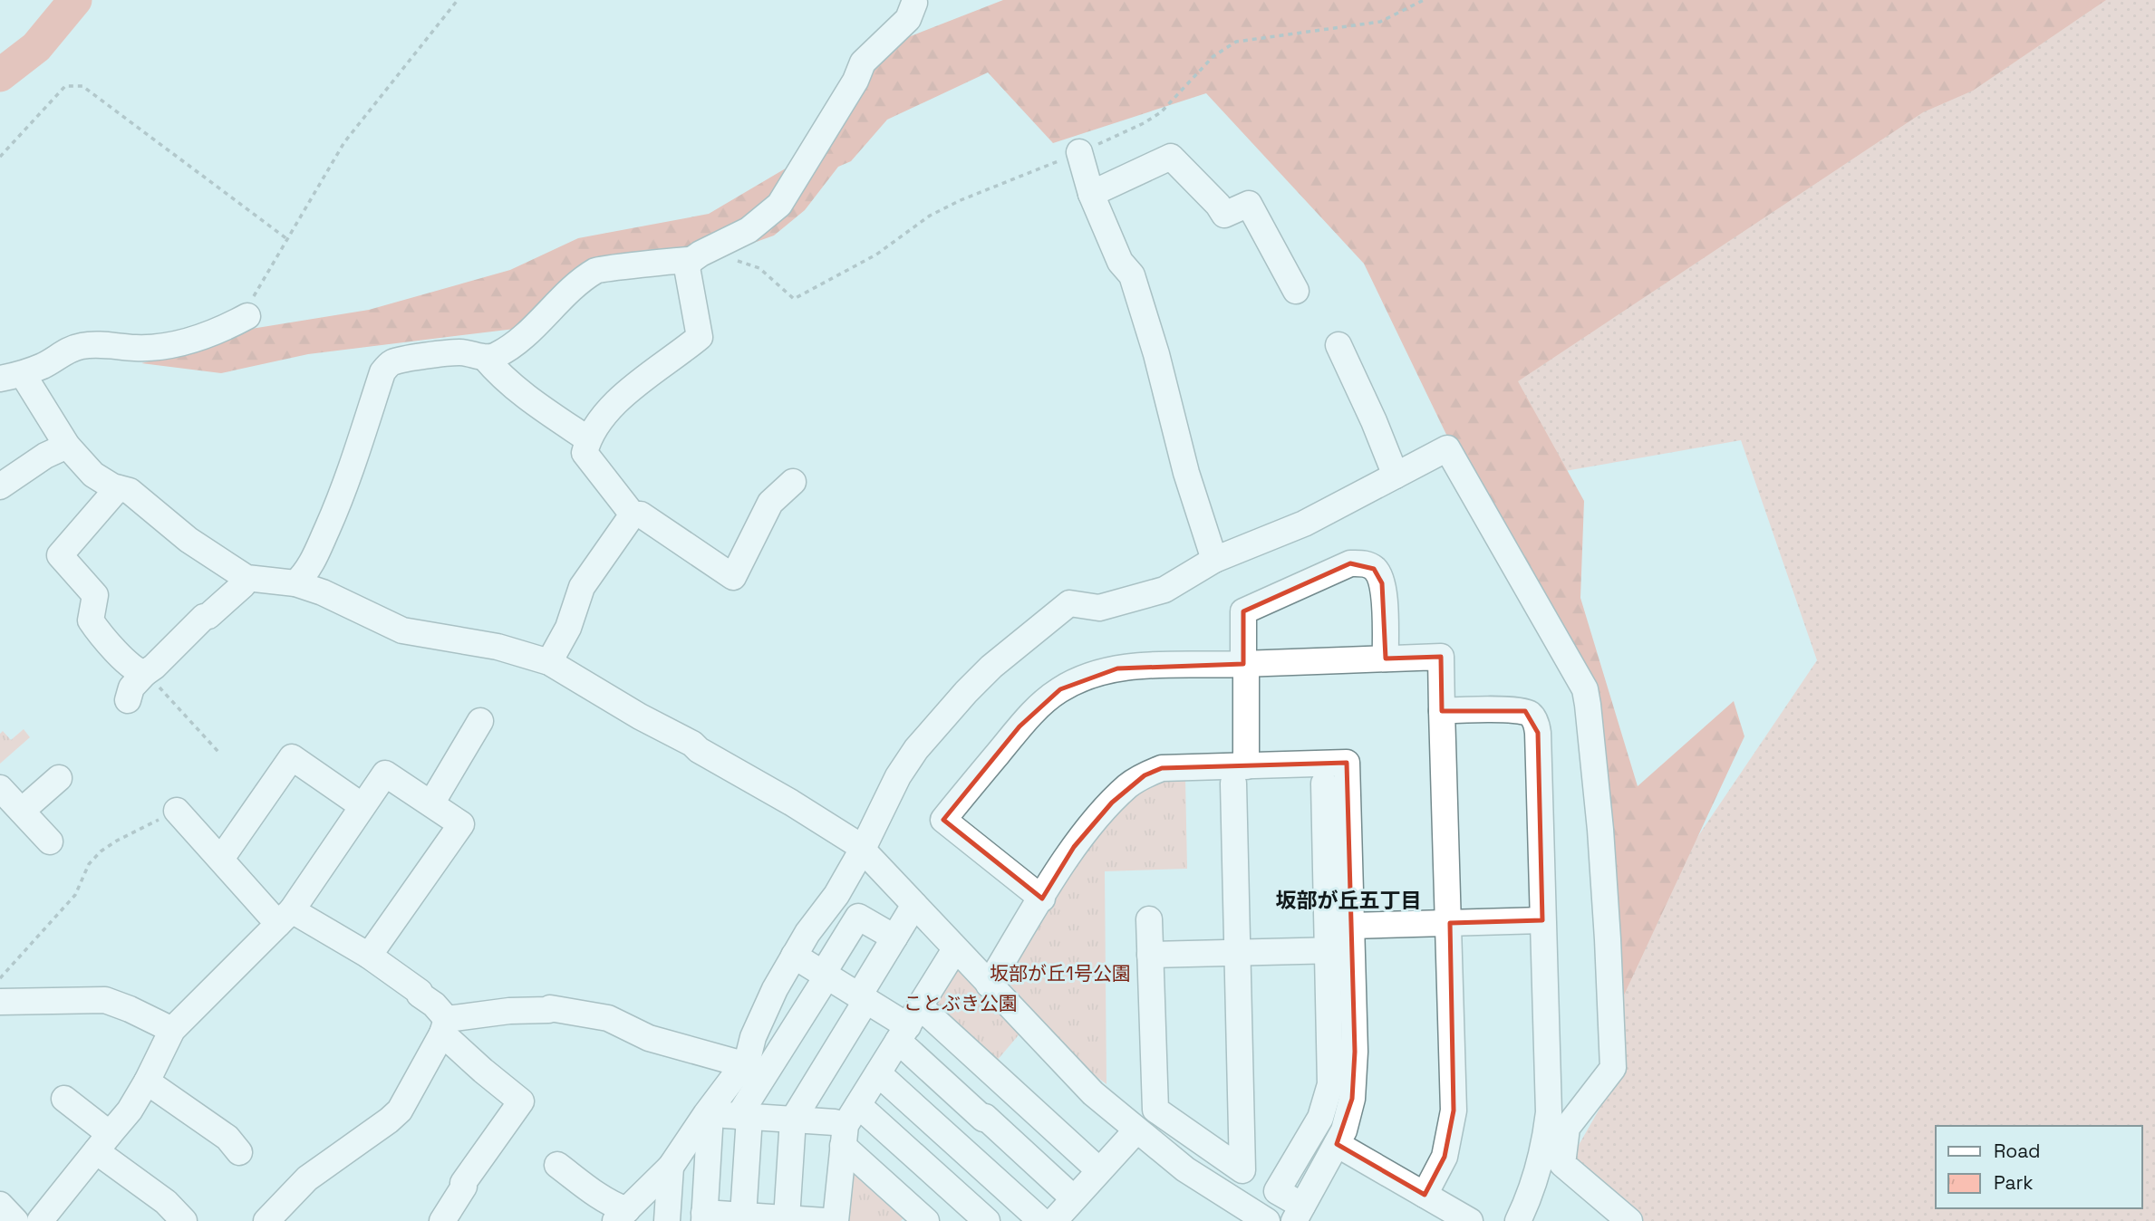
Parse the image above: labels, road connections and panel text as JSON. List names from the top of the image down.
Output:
{
  "districts": ["坂部が丘五丁目"],
  "parks": ["坂部が丘1号公園", "ことぶき公園"],
  "legend": ["Road", "Park"]
}
